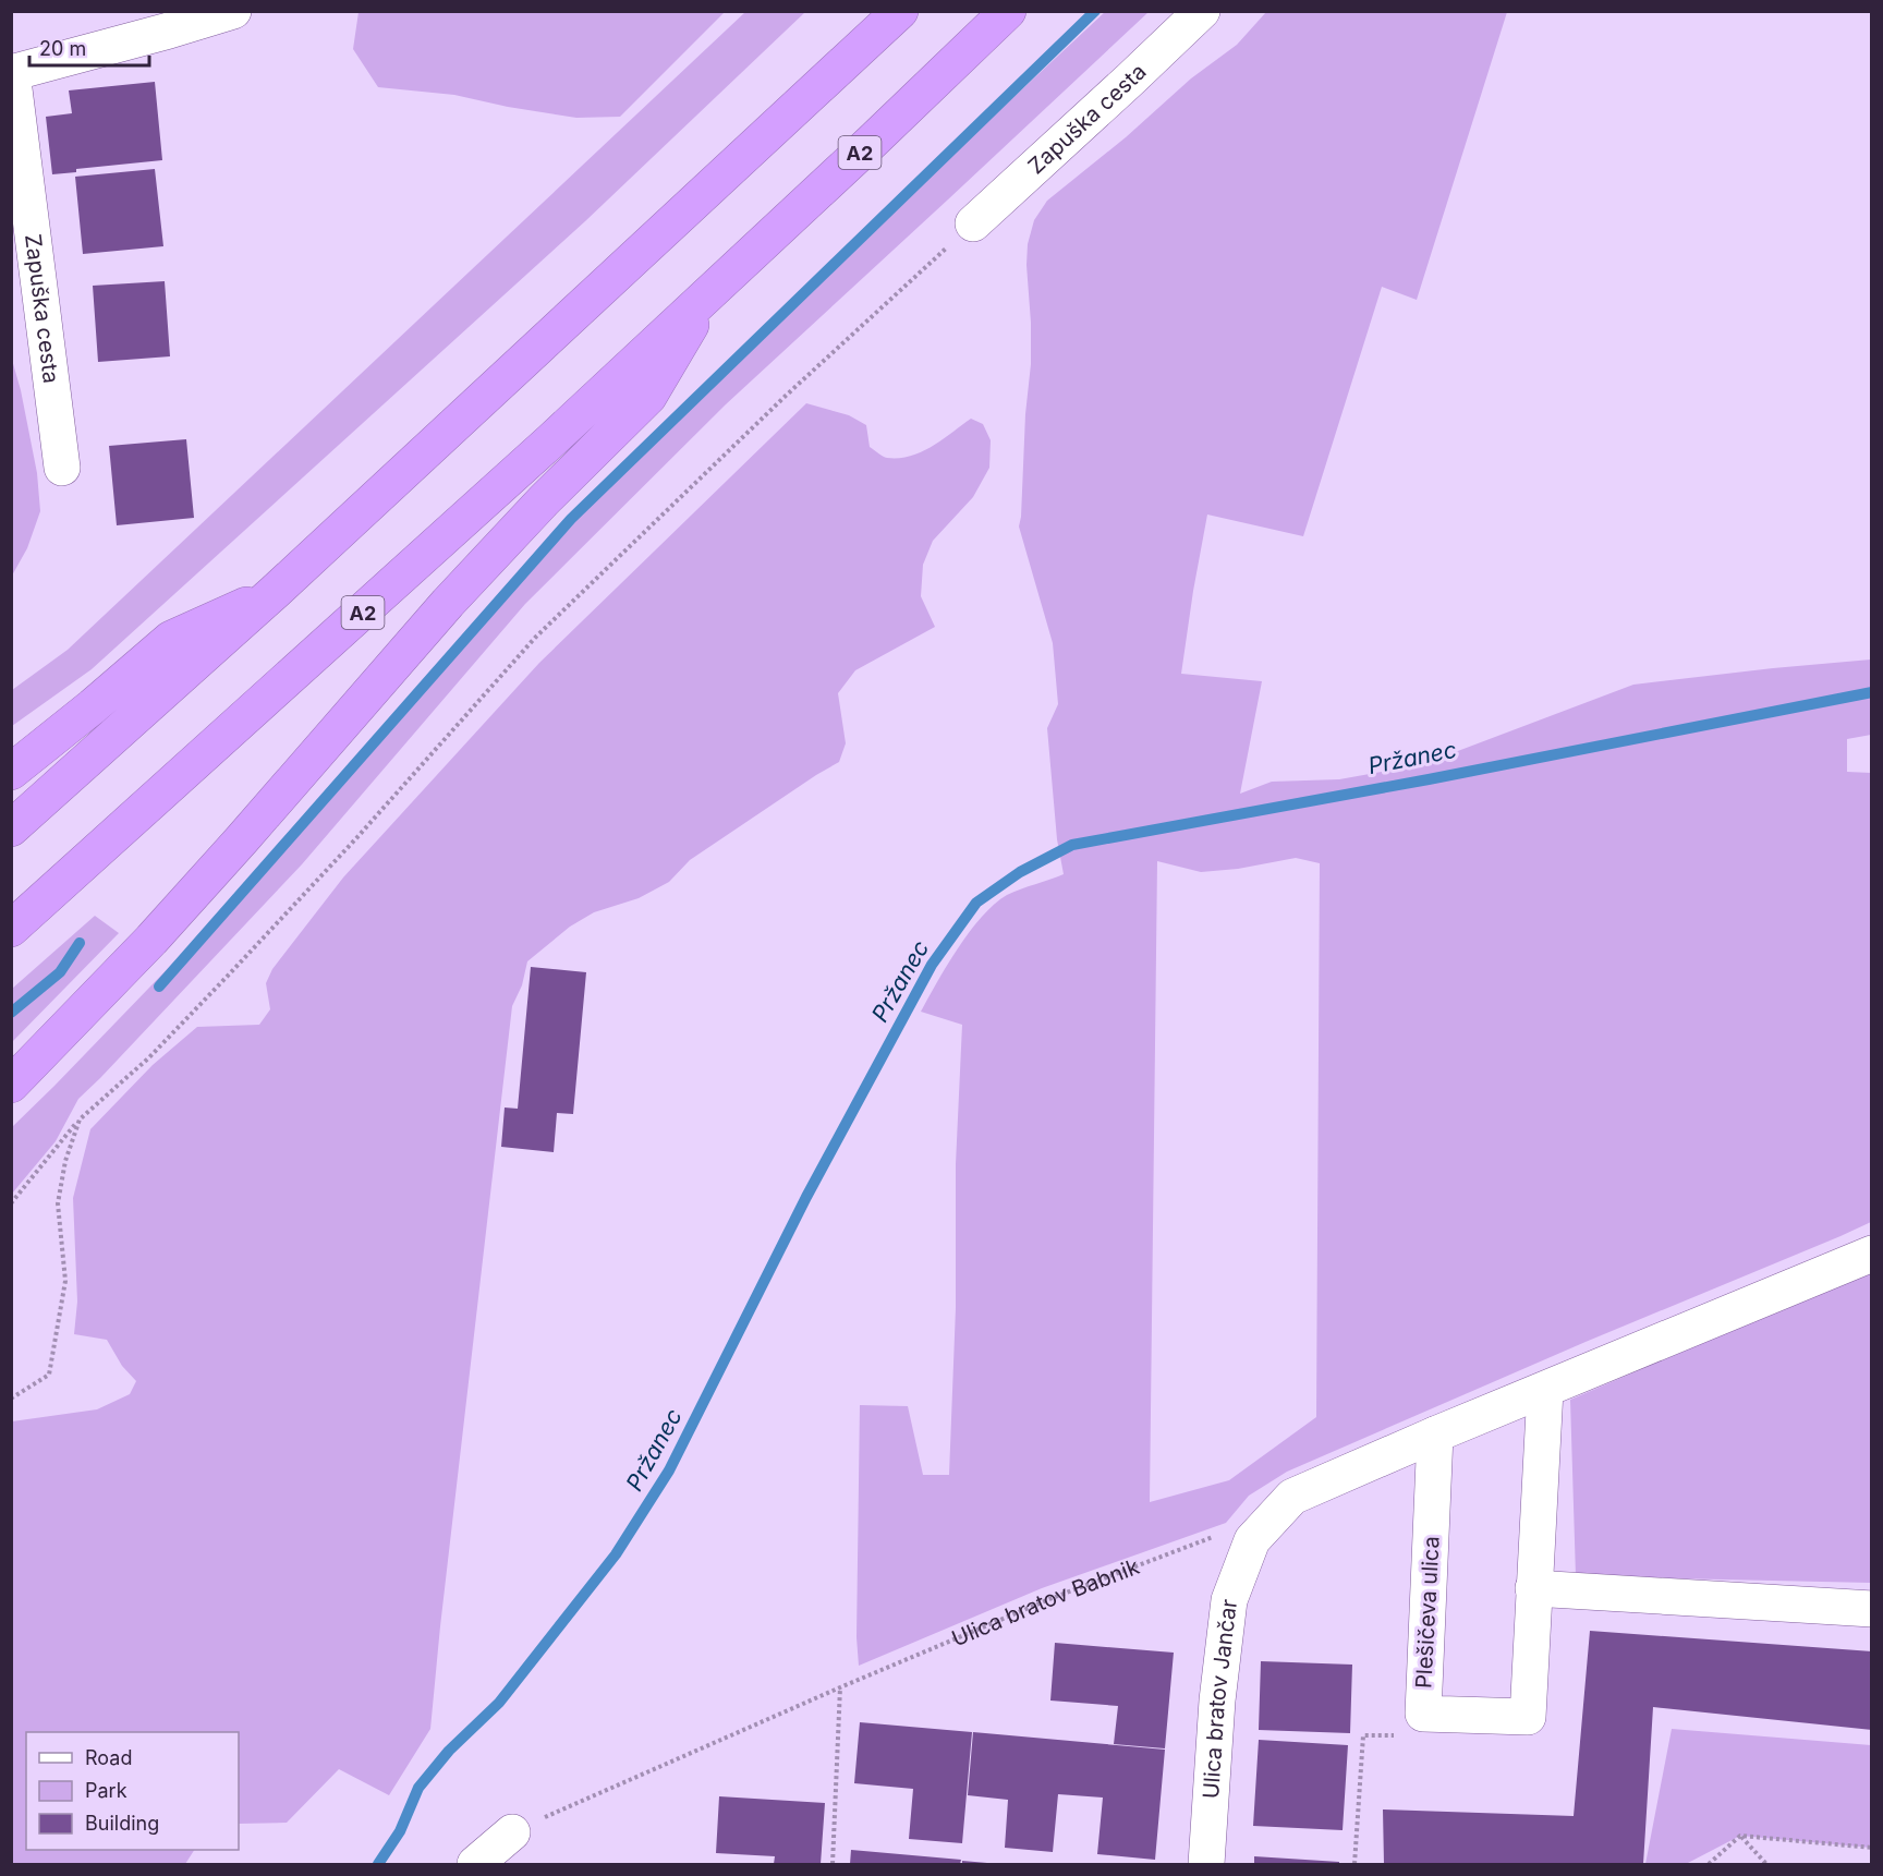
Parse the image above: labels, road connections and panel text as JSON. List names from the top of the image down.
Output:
{
  "streets": {
    "highway": ["A2"],
    "street": ["Zapuška cesta", "Plešičeva ulica", "Ulica bratov Jančar"],
    "path": ["Ulica bratov Babnik"]
  },
  "crossings": [
    ["Ulica bratov Babnik", "Ulica bratov Jančar"]
  ],
  "water": ["Pržanec"],
  "legend": ["Road", "Park", "Building"],
  "scale_bar": "20 m"
}
